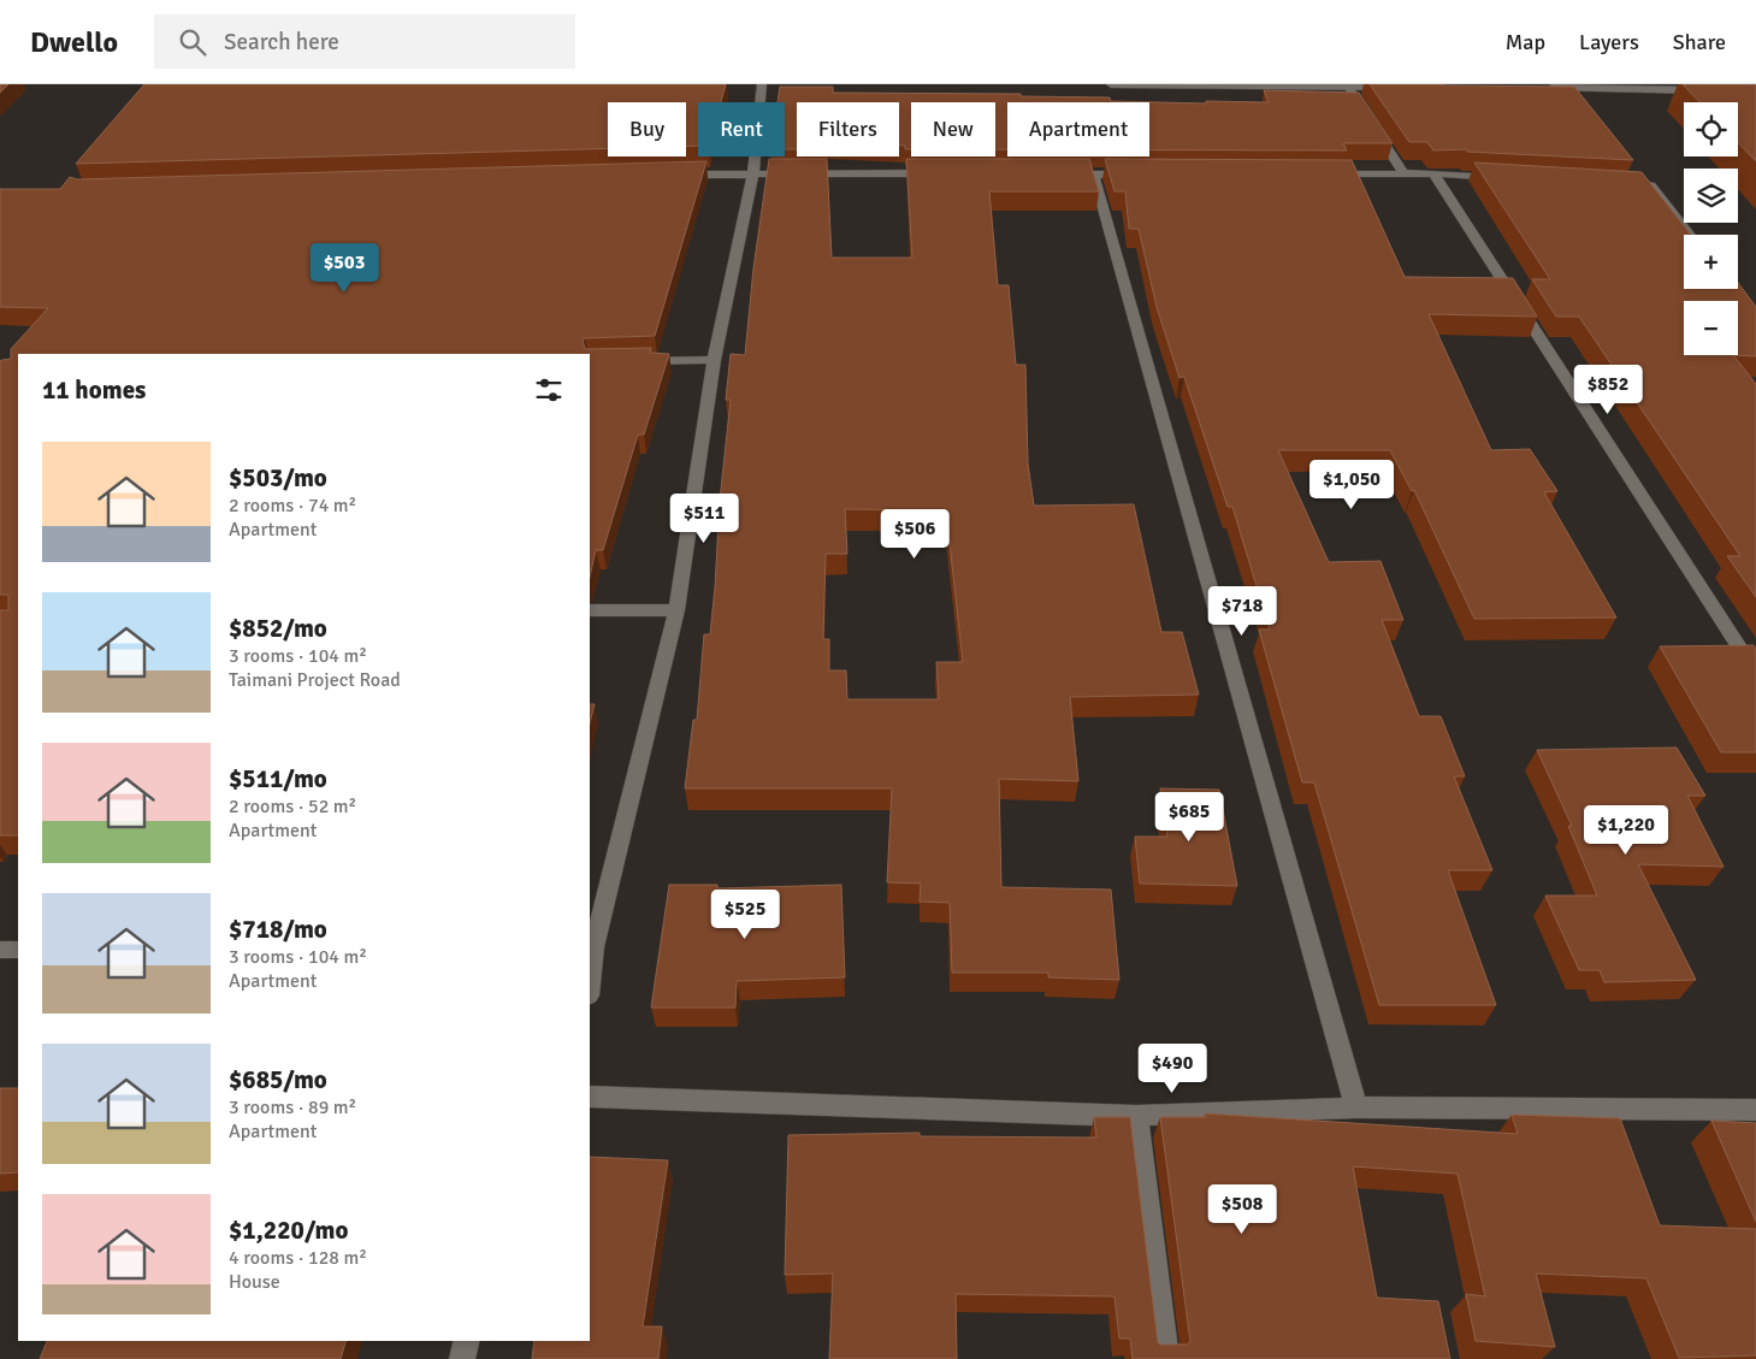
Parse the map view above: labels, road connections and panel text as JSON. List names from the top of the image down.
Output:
{
  "page": {
    "header": "Dwello",
    "search": "Search here",
    "nav": ["Map", "Layers", "Share"],
    "map_buttons": ["+", "−"],
    "chip": [
      "Buy",
      "Rent",
      "Filters",
      "New",
      "Apartment"
    ],
    "price": [
      "$503",
      "$852",
      "$1,050",
      "$511",
      "$506",
      "$718",
      "$685",
      "$1,220",
      "$525",
      "$490",
      "$508"
    ],
    "heading": "11 homes",
    "list": [
      {
        "name": "$503/mo",
        "note": "2 rooms · 74 m² · Apartment"
      },
      {
        "name": "$852/mo",
        "note": "3 rooms · 104 m² · Taimani Project Road"
      },
      {
        "name": "$511/mo",
        "note": "2 rooms · 52 m² · Apartment"
      },
      {
        "name": "$718/mo",
        "note": "3 rooms · 104 m² · Apartment"
      },
      {
        "name": "$685/mo",
        "note": "3 rooms · 89 m² · Apartment"
      },
      {
        "name": "$1,220/mo",
        "note": "4 rooms · 128 m² · House"
      }
    ]
  }
}
